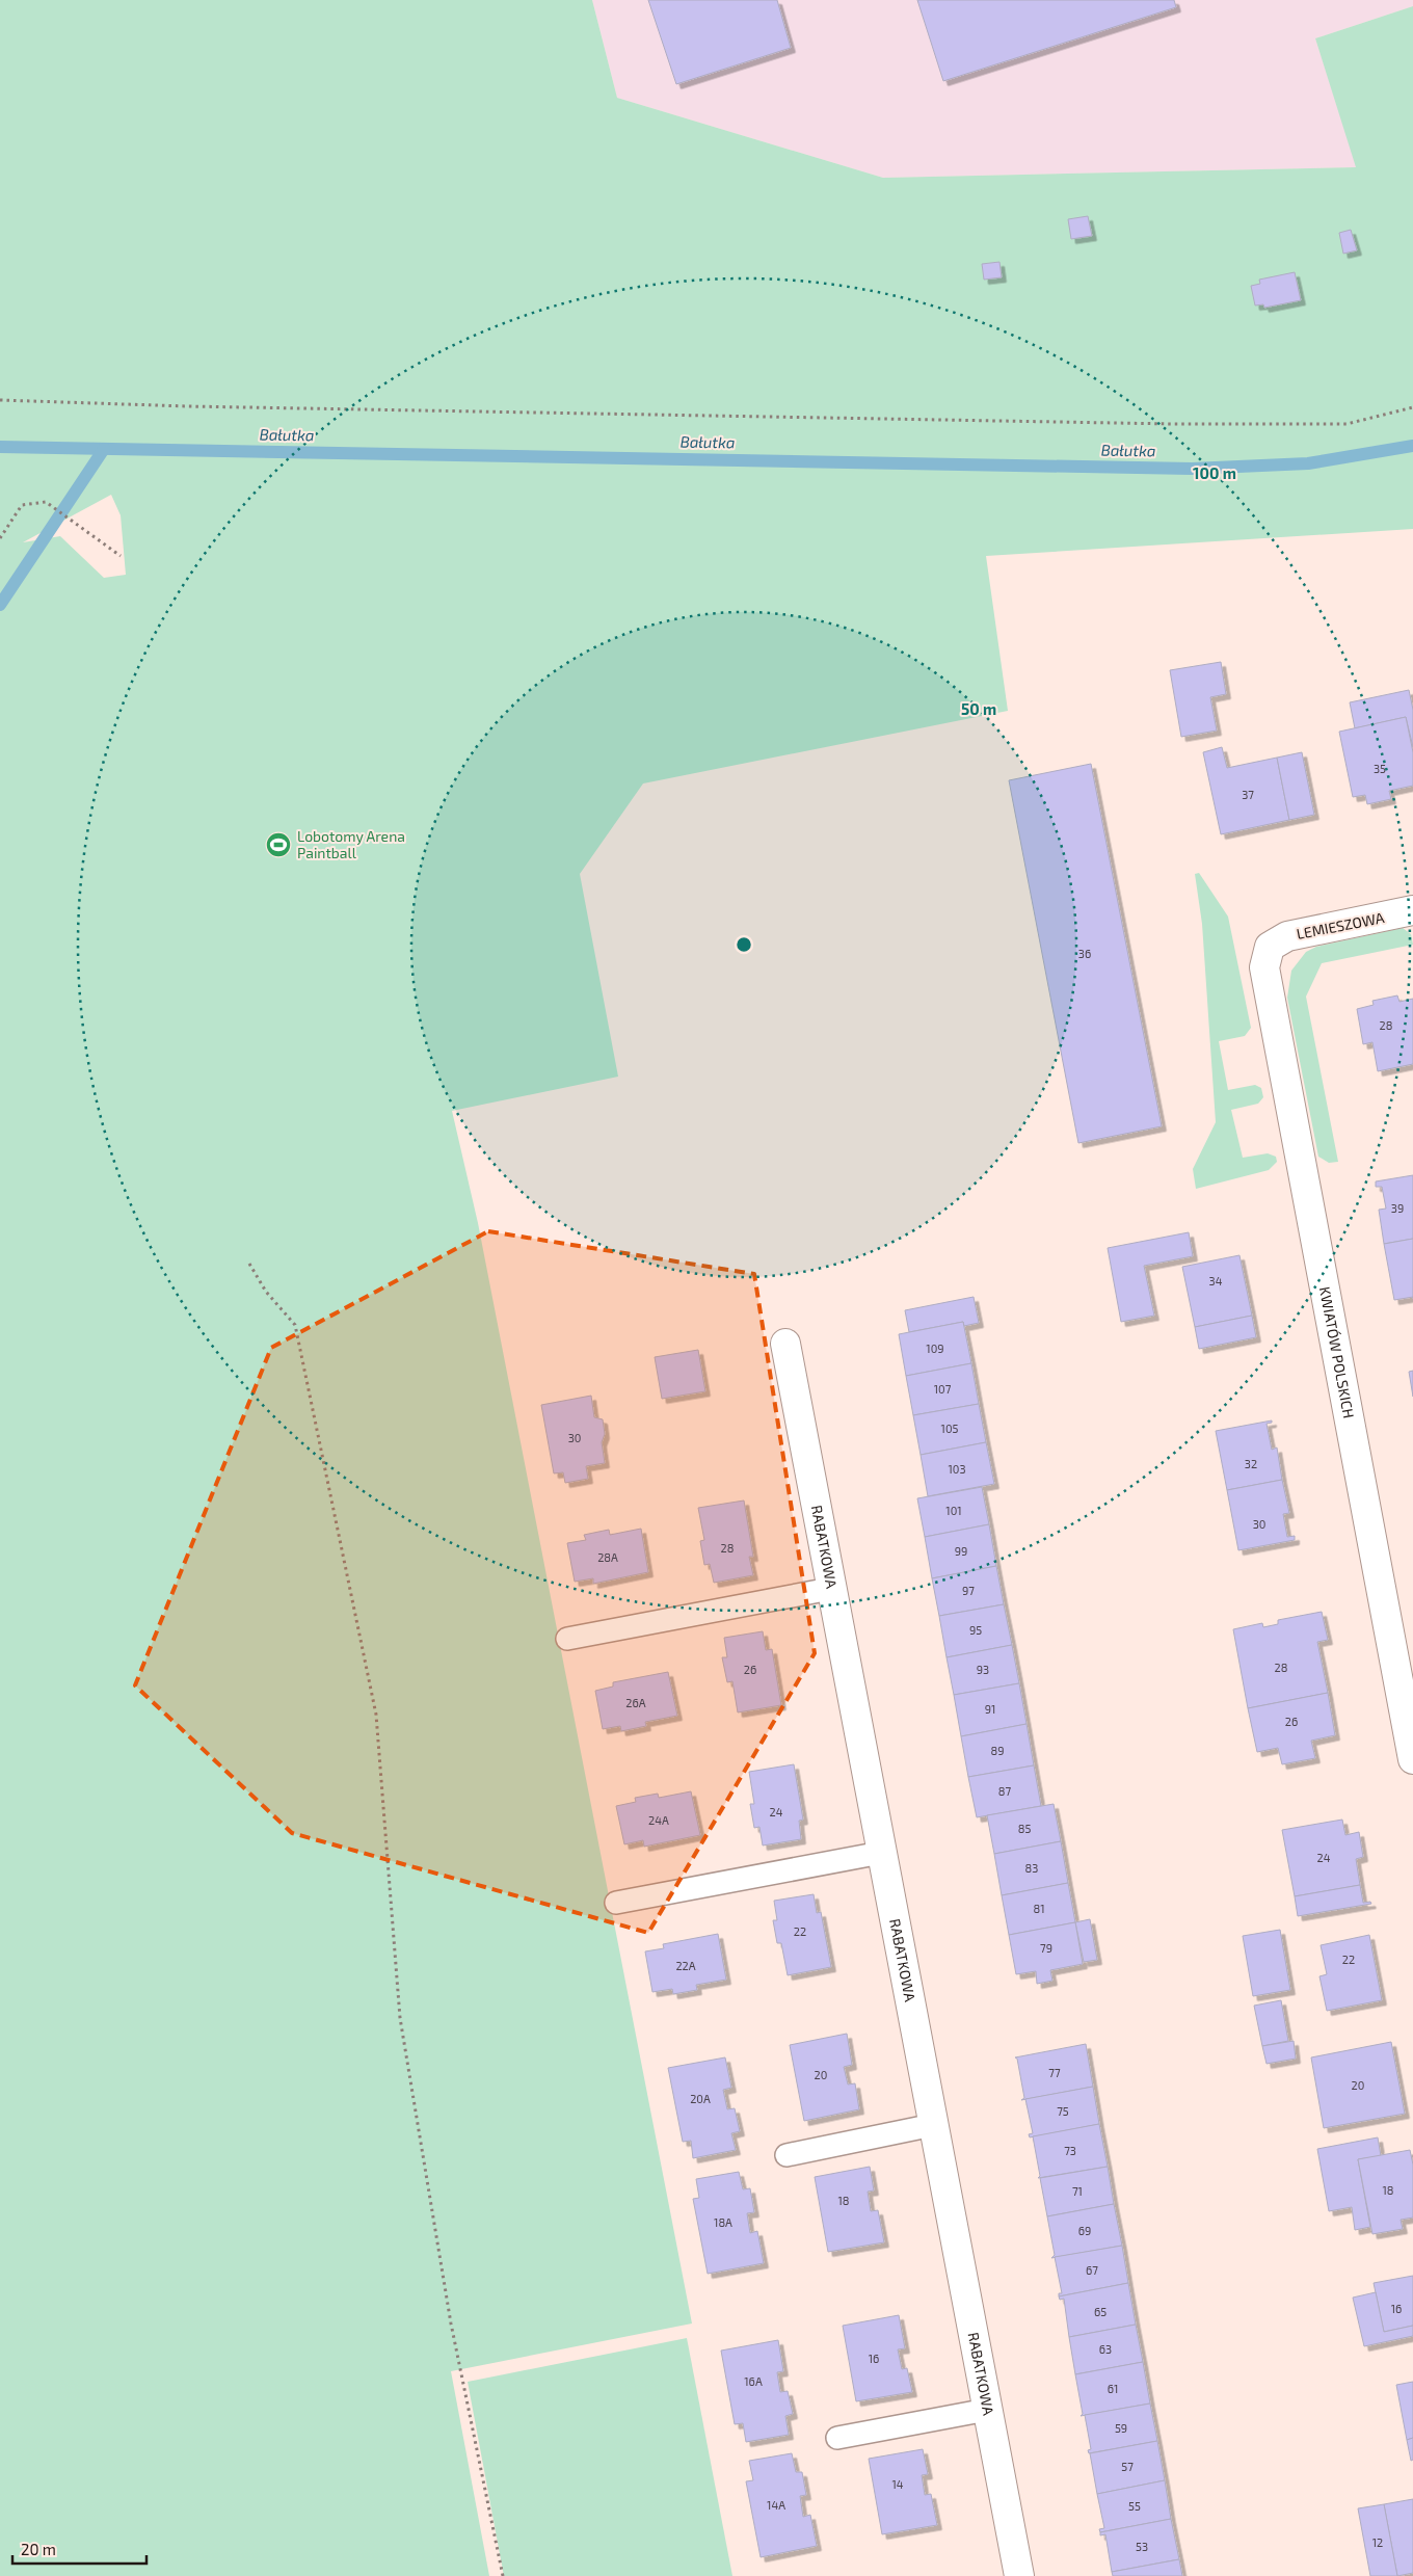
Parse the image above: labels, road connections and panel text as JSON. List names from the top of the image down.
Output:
{
  "streets": {
    "street": ["LEMIESZOWA", "KWIATÓW POLSKICH", "RABATKOWA"]
  },
  "crossings": [
    ["LEMIESZOWA", "KWIATÓW POLSKICH"]
  ],
  "water": ["Bałutka"],
  "places": {
    "sports": ["Lobotomy Arena Paintball"]
  },
  "house_numbers": [
    "35",
    "37",
    "36",
    "28",
    "39",
    "34",
    "109",
    "107",
    "105",
    "30",
    "32",
    "103",
    "101",
    "30",
    "28",
    "99",
    "28A",
    "97",
    "95",
    "28",
    "26",
    "93",
    "26A",
    "91",
    "26",
    "89",
    "87",
    "24",
    "24A",
    "85",
    "24",
    "83",
    "81",
    "22",
    "79",
    "22",
    "22A",
    "77",
    "20",
    "20",
    "20A",
    "75",
    "73",
    "18",
    "71",
    "18",
    "18A",
    "69",
    "67",
    "16",
    "65",
    "63",
    "16",
    "16A",
    "61",
    "59",
    "57",
    "14",
    "14A",
    "55",
    "12",
    "53"
  ],
  "scale_bar": "20 m",
  "rings": ["100 m", "50 m"]
}
